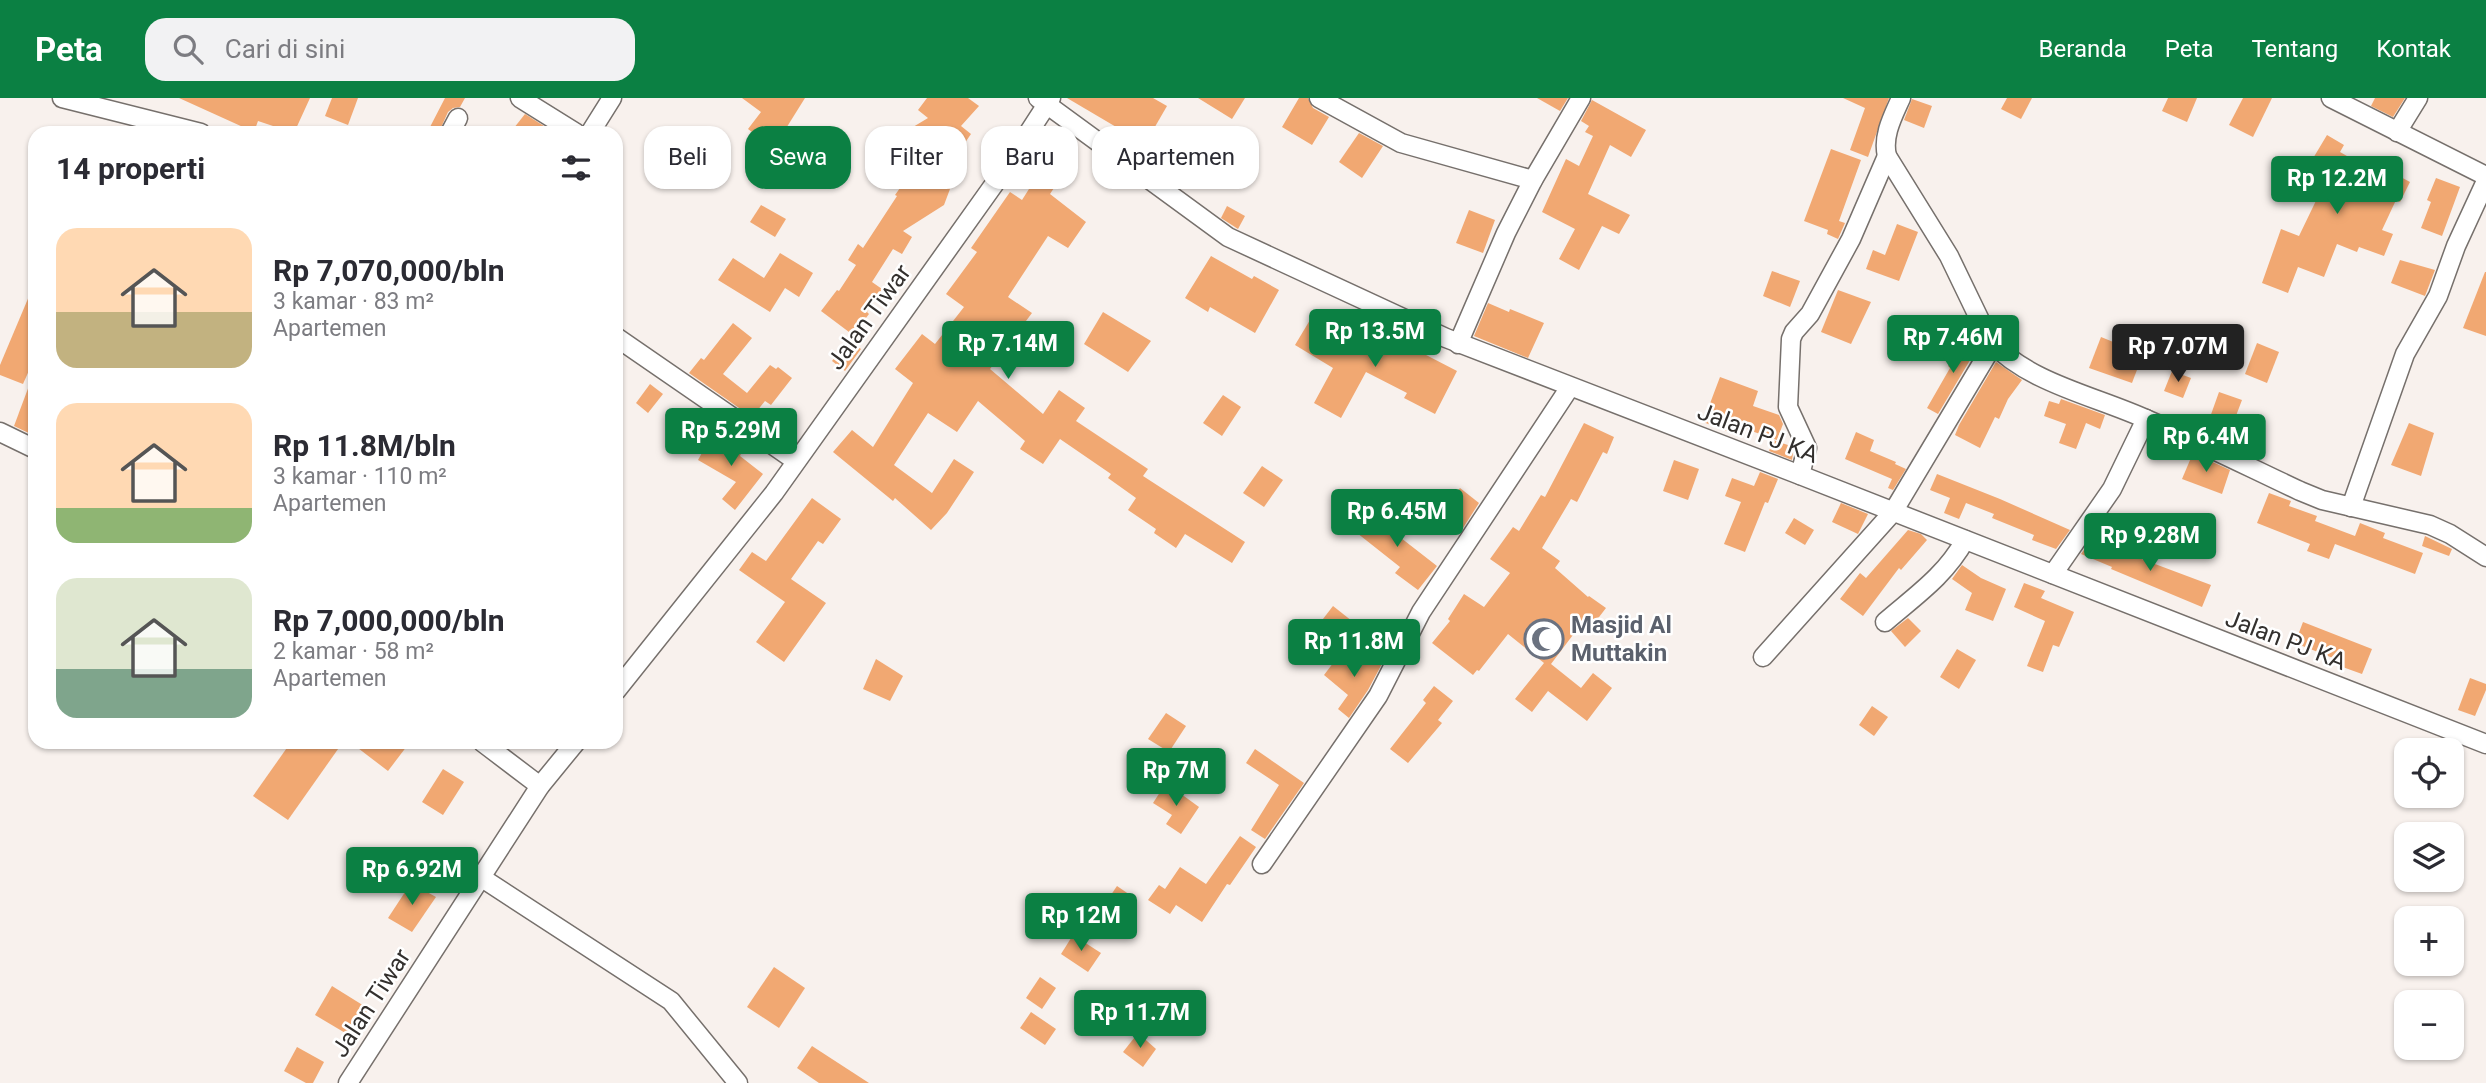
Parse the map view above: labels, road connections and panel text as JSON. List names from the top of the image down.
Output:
{
  "streets": {
    "street": ["Jalan Tiwar", "Jalan PJ KA"]
  },
  "crossings": [
    ["Jalan Tiwar", "Jalan PJ KA"]
  ],
  "places": {
    "mosque": ["Masjid Al Muttakin"]
  },
  "page": {
    "header": "Peta",
    "search": "Cari di sini",
    "nav": [
      "Beranda",
      "Peta",
      "Tentang",
      "Kontak"
    ],
    "chip": [
      "Beli",
      "Sewa",
      "Filter",
      "Baru",
      "Apartemen"
    ],
    "heading": "14 properti",
    "price": [
      "Rp 12.2M",
      "Rp 13.5M",
      "Rp 7.46M",
      "Rp 7.14M",
      "Rp 7.07M",
      "Rp 5.29M",
      "Rp 6.4M",
      "Rp 6.45M",
      "Rp 9.28M",
      "Rp 11.8M",
      "Rp 7M",
      "Rp 6.92M",
      "Rp 12M",
      "Rp 11.7M"
    ],
    "list": [
      {
        "name": "Rp 7,070,000/bln",
        "note": "3 kamar · 83 m² · Apartemen"
      },
      {
        "name": "Rp 11.8M/bln",
        "note": "3 kamar · 110 m² · Apartemen"
      },
      {
        "name": "Rp 7,000,000/bln",
        "note": "2 kamar · 58 m² · Apartemen"
      }
    ],
    "map_buttons": ["+", "−"]
  }
}
